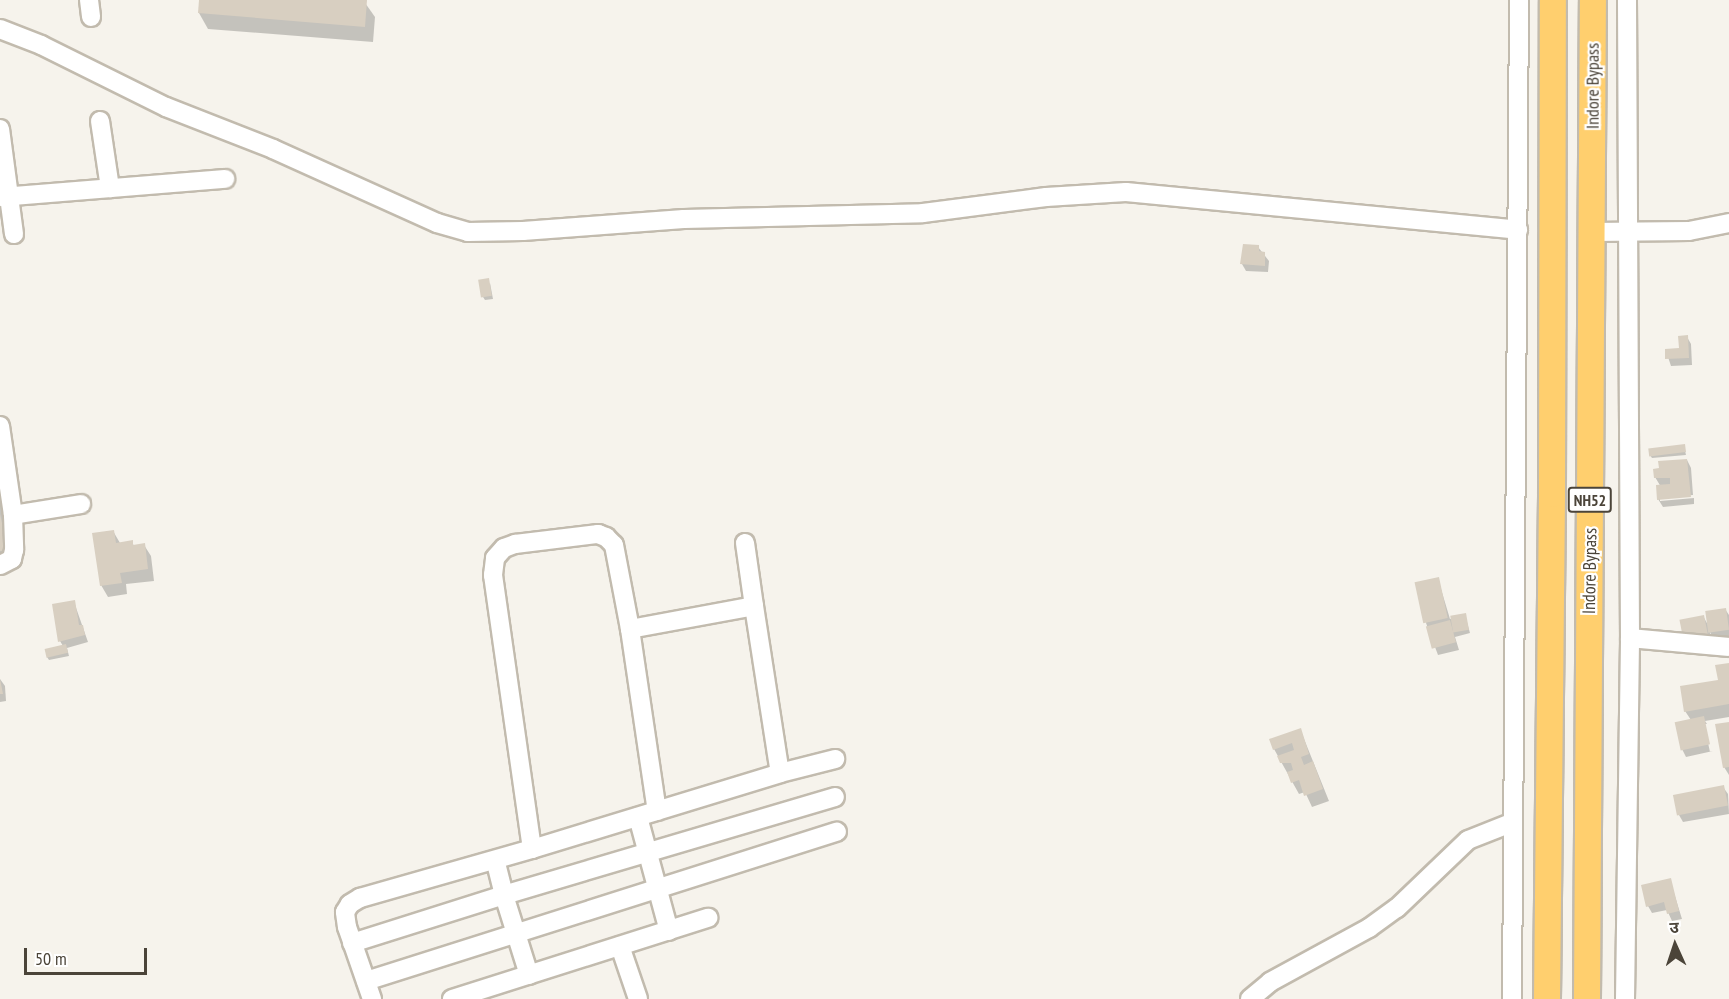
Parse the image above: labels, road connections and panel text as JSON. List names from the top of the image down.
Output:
{
  "streets": {
    "highway": ["Indore Bypass", "NH52"]
  },
  "scale_bar": "50 m",
  "north": "top"
}
